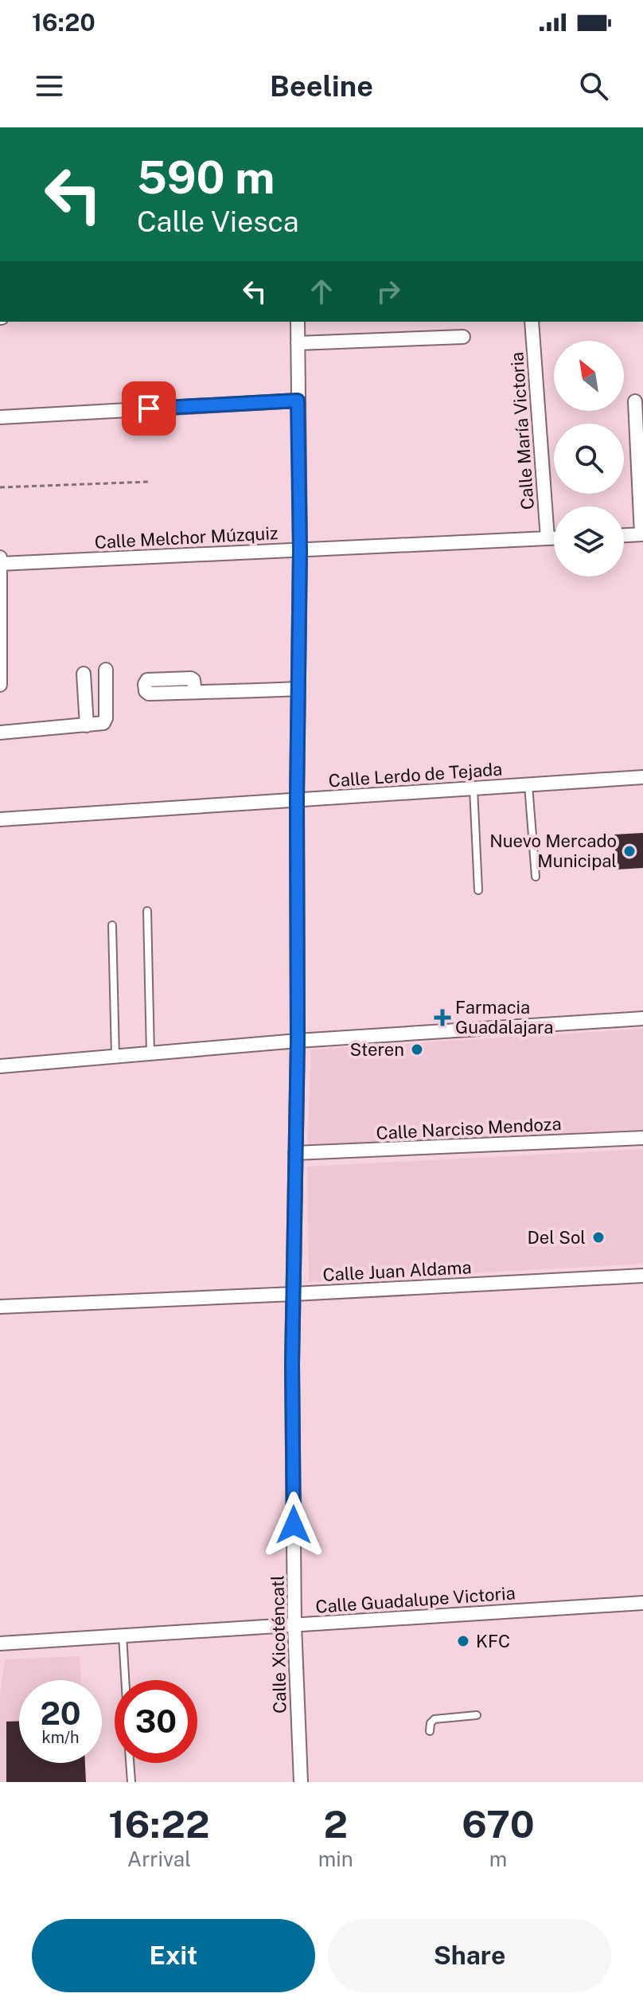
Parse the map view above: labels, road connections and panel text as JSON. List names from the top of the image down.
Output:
{
  "streets": {
    "street": [
      "Calle María Victoria",
      "Calle Melchor Múzquiz",
      "Calle Lerdo de Tejada",
      "Calle Narciso Mendoza",
      "Calle Juan Aldama",
      "Calle Guadalupe Victoria",
      "Calle Xicoténcatl"
    ]
  },
  "crossings": [
    ["Calle María Victoria", "Calle Melchor Múzquiz"],
    ["Calle Melchor Múzquiz", "Calle Xicoténcatl"],
    ["Calle Lerdo de Tejada", "Calle Xicoténcatl"],
    ["Calle Narciso Mendoza", "Calle Xicoténcatl"],
    ["Calle Juan Aldama", "Calle Xicoténcatl"],
    ["Calle Guadalupe Victoria", "Calle Xicoténcatl"]
  ],
  "places": {
    "other": [
      "Nuevo Mercado Municipal",
      "Steren",
      "Del Sol",
      "KFC"
    ],
    "health": ["Farmacia Guadalajara"]
  },
  "north": "top left",
  "page": {
    "status": "16:20",
    "header": "Beeline",
    "turn": ["590 m", "Calle Viesca"],
    "speed": "20 km/h",
    "limit": "30",
    "eta": [
      "16:22",
      "Arrival",
      "2",
      "min",
      "670",
      "m"
    ],
    "buttons": ["Exit", "Share"]
  }
}
